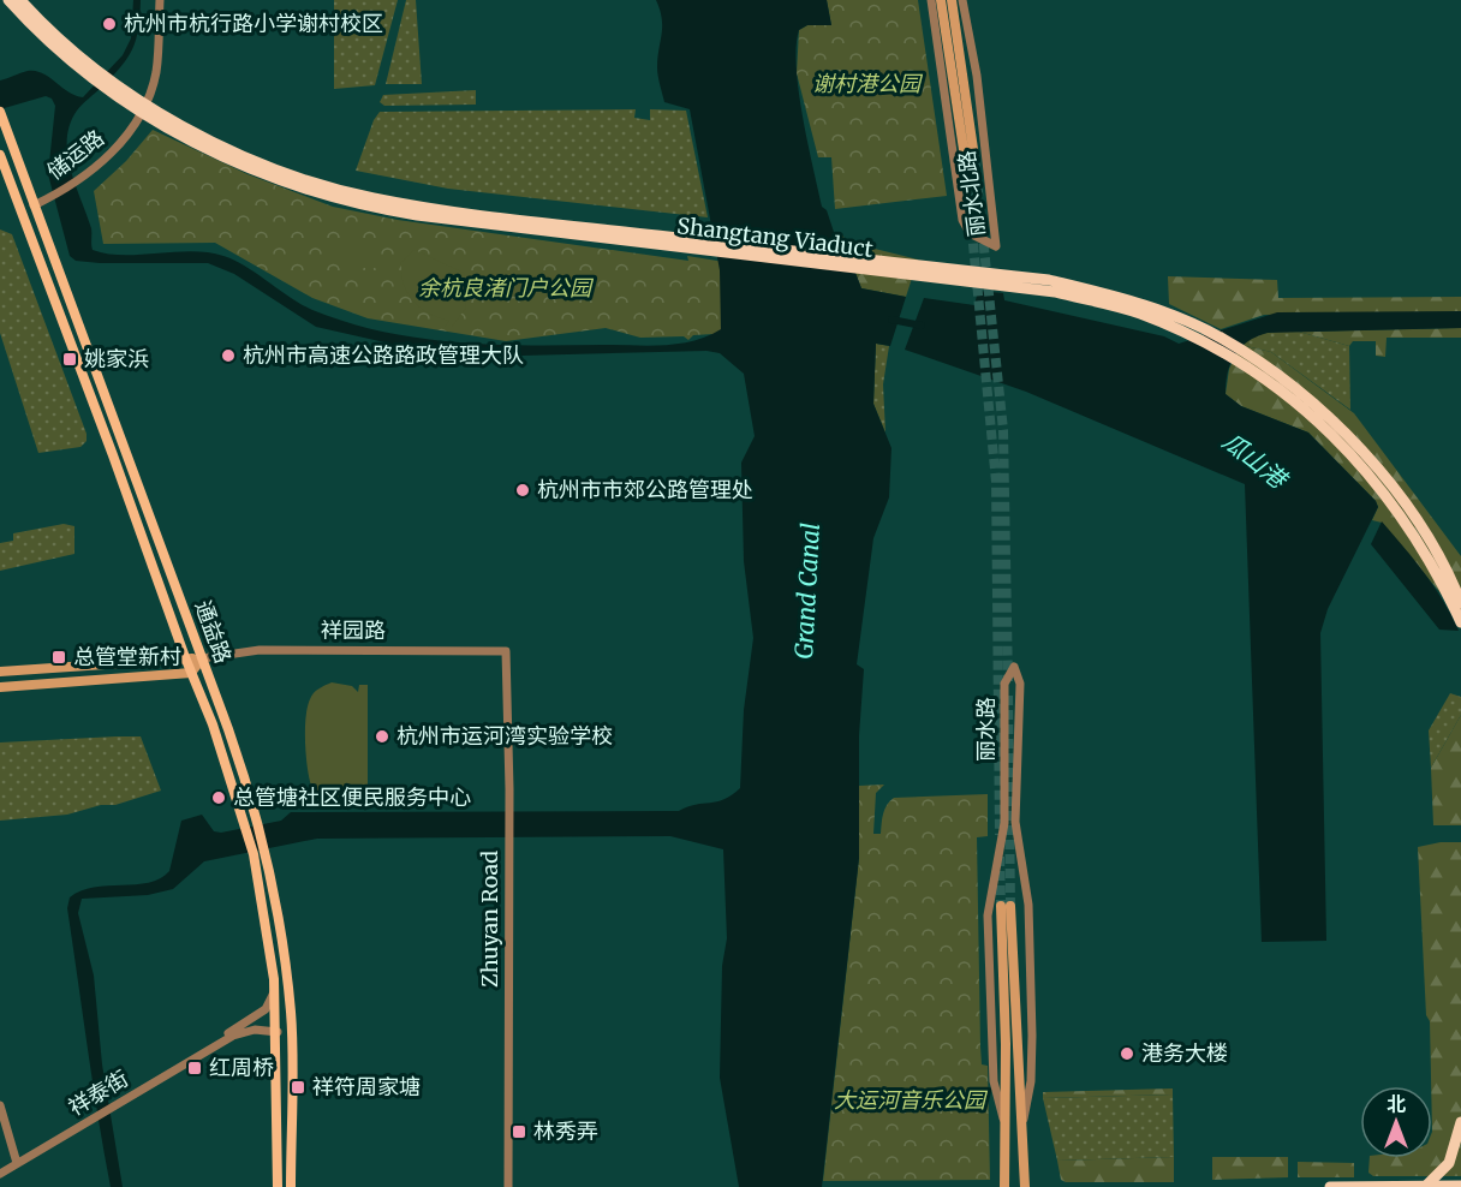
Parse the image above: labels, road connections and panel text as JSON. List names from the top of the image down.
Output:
{
  "streets": {
    "highway": ["Shangtang Viaduct"],
    "main road": ["丽水北路", "通益路", "丽水路"],
    "street": [
      "储运路",
      "祥园路",
      "Zhuyan Road",
      "祥泰街"
    ]
  },
  "crossings": [
    ["储运路", "通益路"],
    ["祥园路", "通益路"],
    ["祥园路", "Zhuyan Road"],
    ["通益路", "祥泰街"]
  ],
  "water": ["瓜山港", "Grand Canal"],
  "parks": ["谢村港公园", "余杭良渚门户公园", "大运河音乐公园"],
  "places": {
    "other": [
      "杭州市杭行路小学谢村校区",
      "杭州市高速公路路政管理大队",
      "杭州市市郊公路管理处",
      "杭州市运河湾实验学校",
      "总管塘社区便民服务中心",
      "港务大楼"
    ],
    "transit": [
      "姚家浜",
      "总管堂新村",
      "红周桥",
      "祥符周家塘",
      "林秀弄"
    ]
  },
  "north": "top"
}
